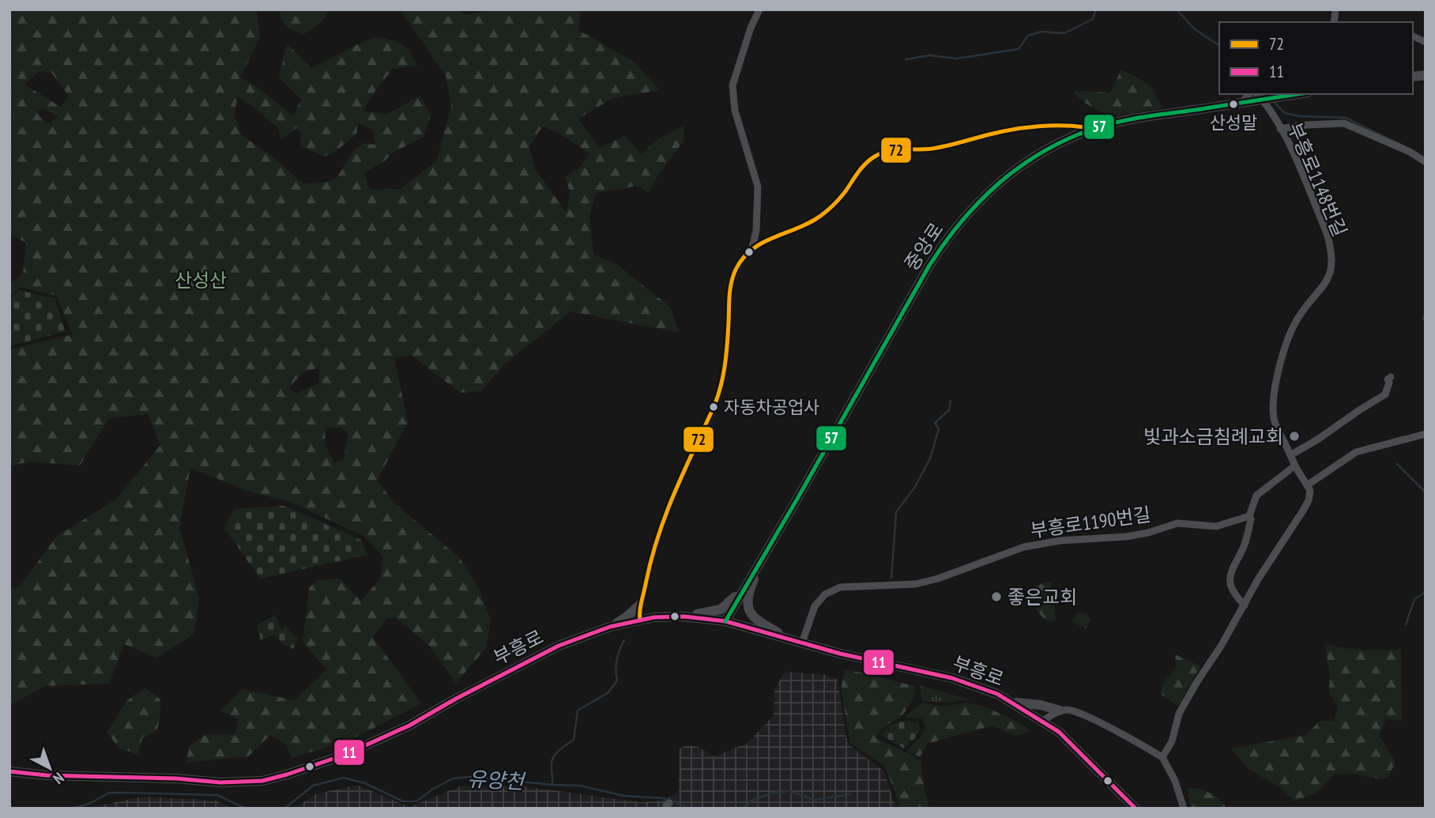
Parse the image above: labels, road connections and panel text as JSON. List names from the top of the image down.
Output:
{
  "streets": {
    "main road": ["중앙로", "부흥로"],
    "street": ["부흥로1148번길", "부흥로1190번길"]
  },
  "crossings": [
    ["부흥로1148번길", "중앙로"],
    ["중앙로", "부흥로"],
    ["부흥로1190번길", "부흥로"]
  ],
  "water": ["유양천"],
  "parks": ["산성산"],
  "places": [
    "산성말",
    "자동차공업사",
    "빛과소금침례교회",
    "좋은교회"
  ],
  "lines": ["transit line 57", "transit line 72", "transit line 11"],
  "legend": ["72", "11"],
  "north": "bottom right"
}
